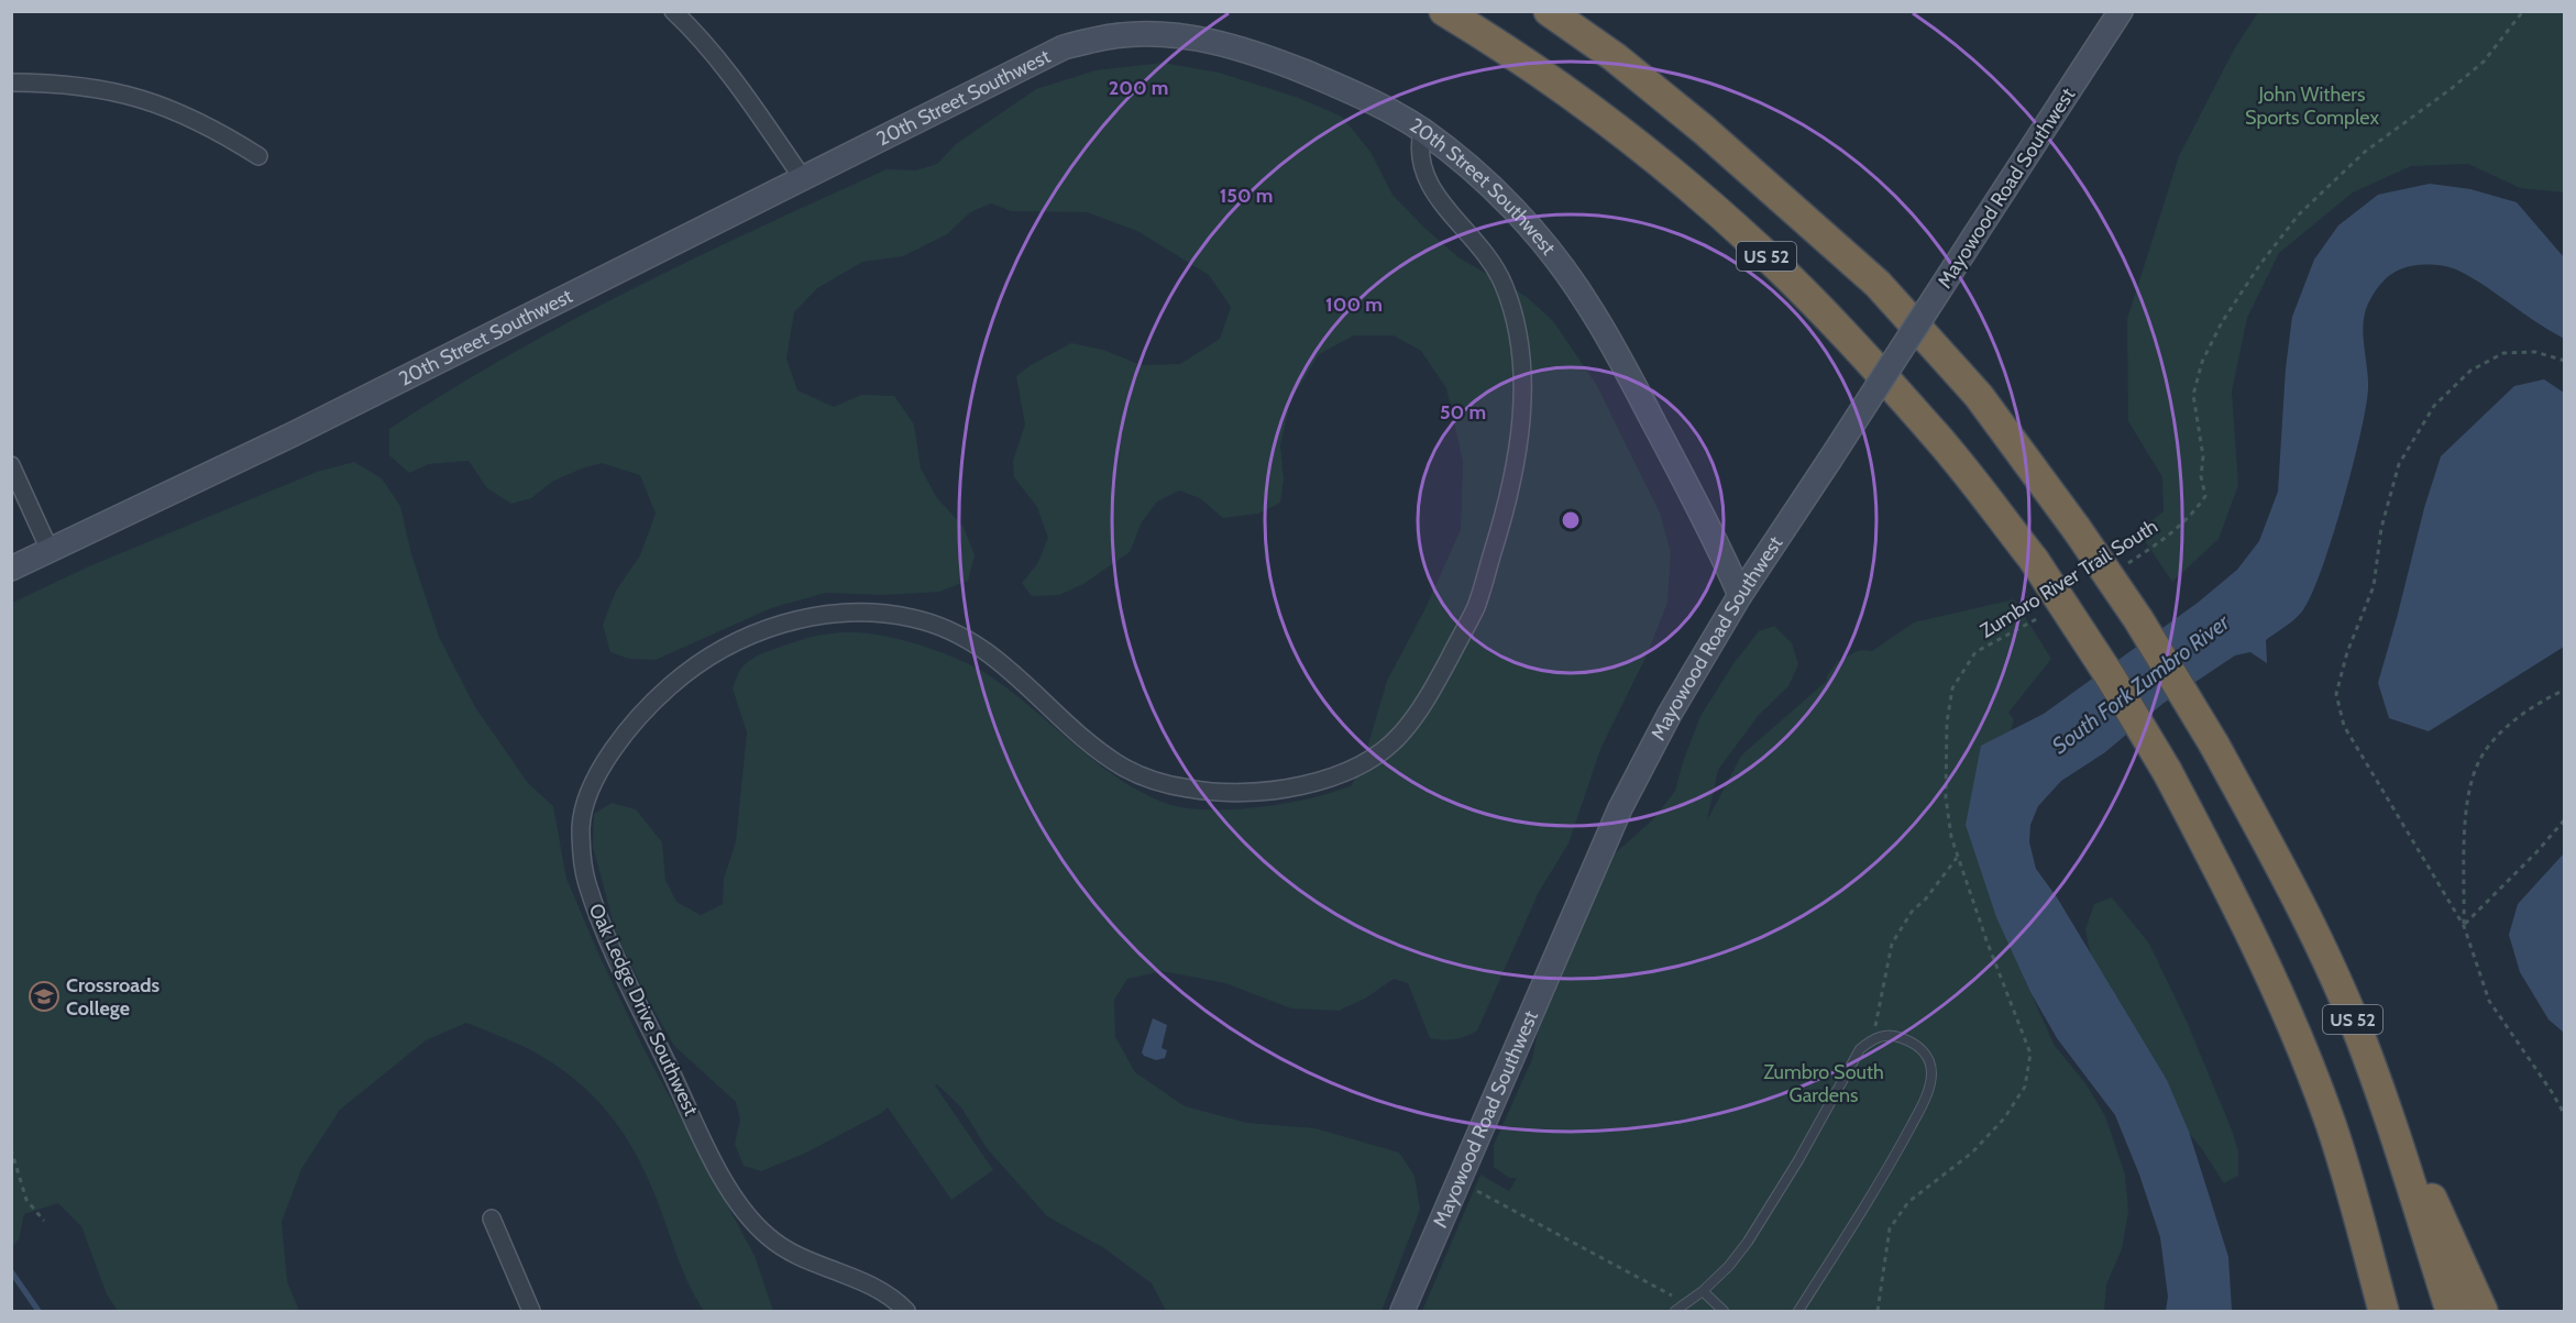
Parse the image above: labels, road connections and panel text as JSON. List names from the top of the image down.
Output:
{
  "streets": {
    "highway": ["US 52"],
    "street": ["20th Street Southwest", "Mayowood Road Southwest", "Oak Ledge Drive Southwest"],
    "path": ["Zumbro River Trail South"]
  },
  "crossings": [
    ["20th Street Southwest", "Mayowood Road Southwest"],
    ["20th Street Southwest", "Oak Ledge Drive Southwest"]
  ],
  "water": ["South Fork Zumbro River"],
  "parks": ["John Withers Sports Complex", "Zumbro South Gardens"],
  "places": {
    "school or university": ["Crossroads College"]
  },
  "rings": [
    "200 m",
    "150 m",
    "100 m",
    "50 m"
  ]
}
